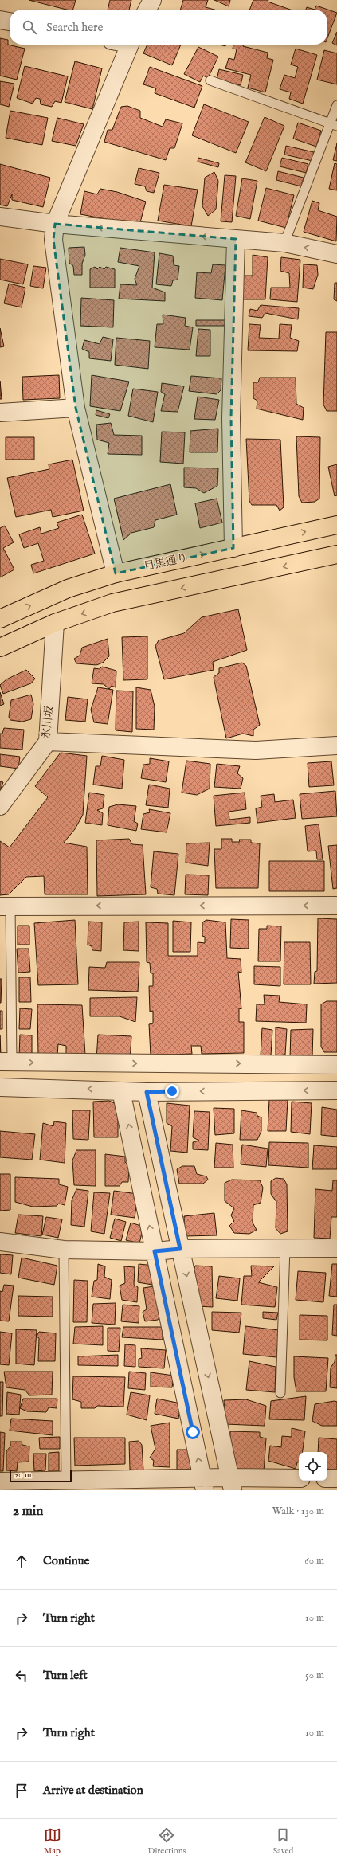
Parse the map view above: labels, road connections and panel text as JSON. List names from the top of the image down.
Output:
{
  "streets": {
    "main road": ["目黒通り"],
    "street": ["氷川坂"]
  },
  "scale_bar": "20 m",
  "page": {
    "search": "Search here",
    "scale": "20 m",
    "heading": ["2 min", "Walk · 130 m"],
    "list": [
      ["Continue", "60 m"],
      ["Turn right", "10 m"],
      ["Turn left", "50 m"],
      ["Turn right", "10 m"],
      "Arrive at destination"
    ],
    "nav": ["Map", "Directions", "Saved"]
  }
}
